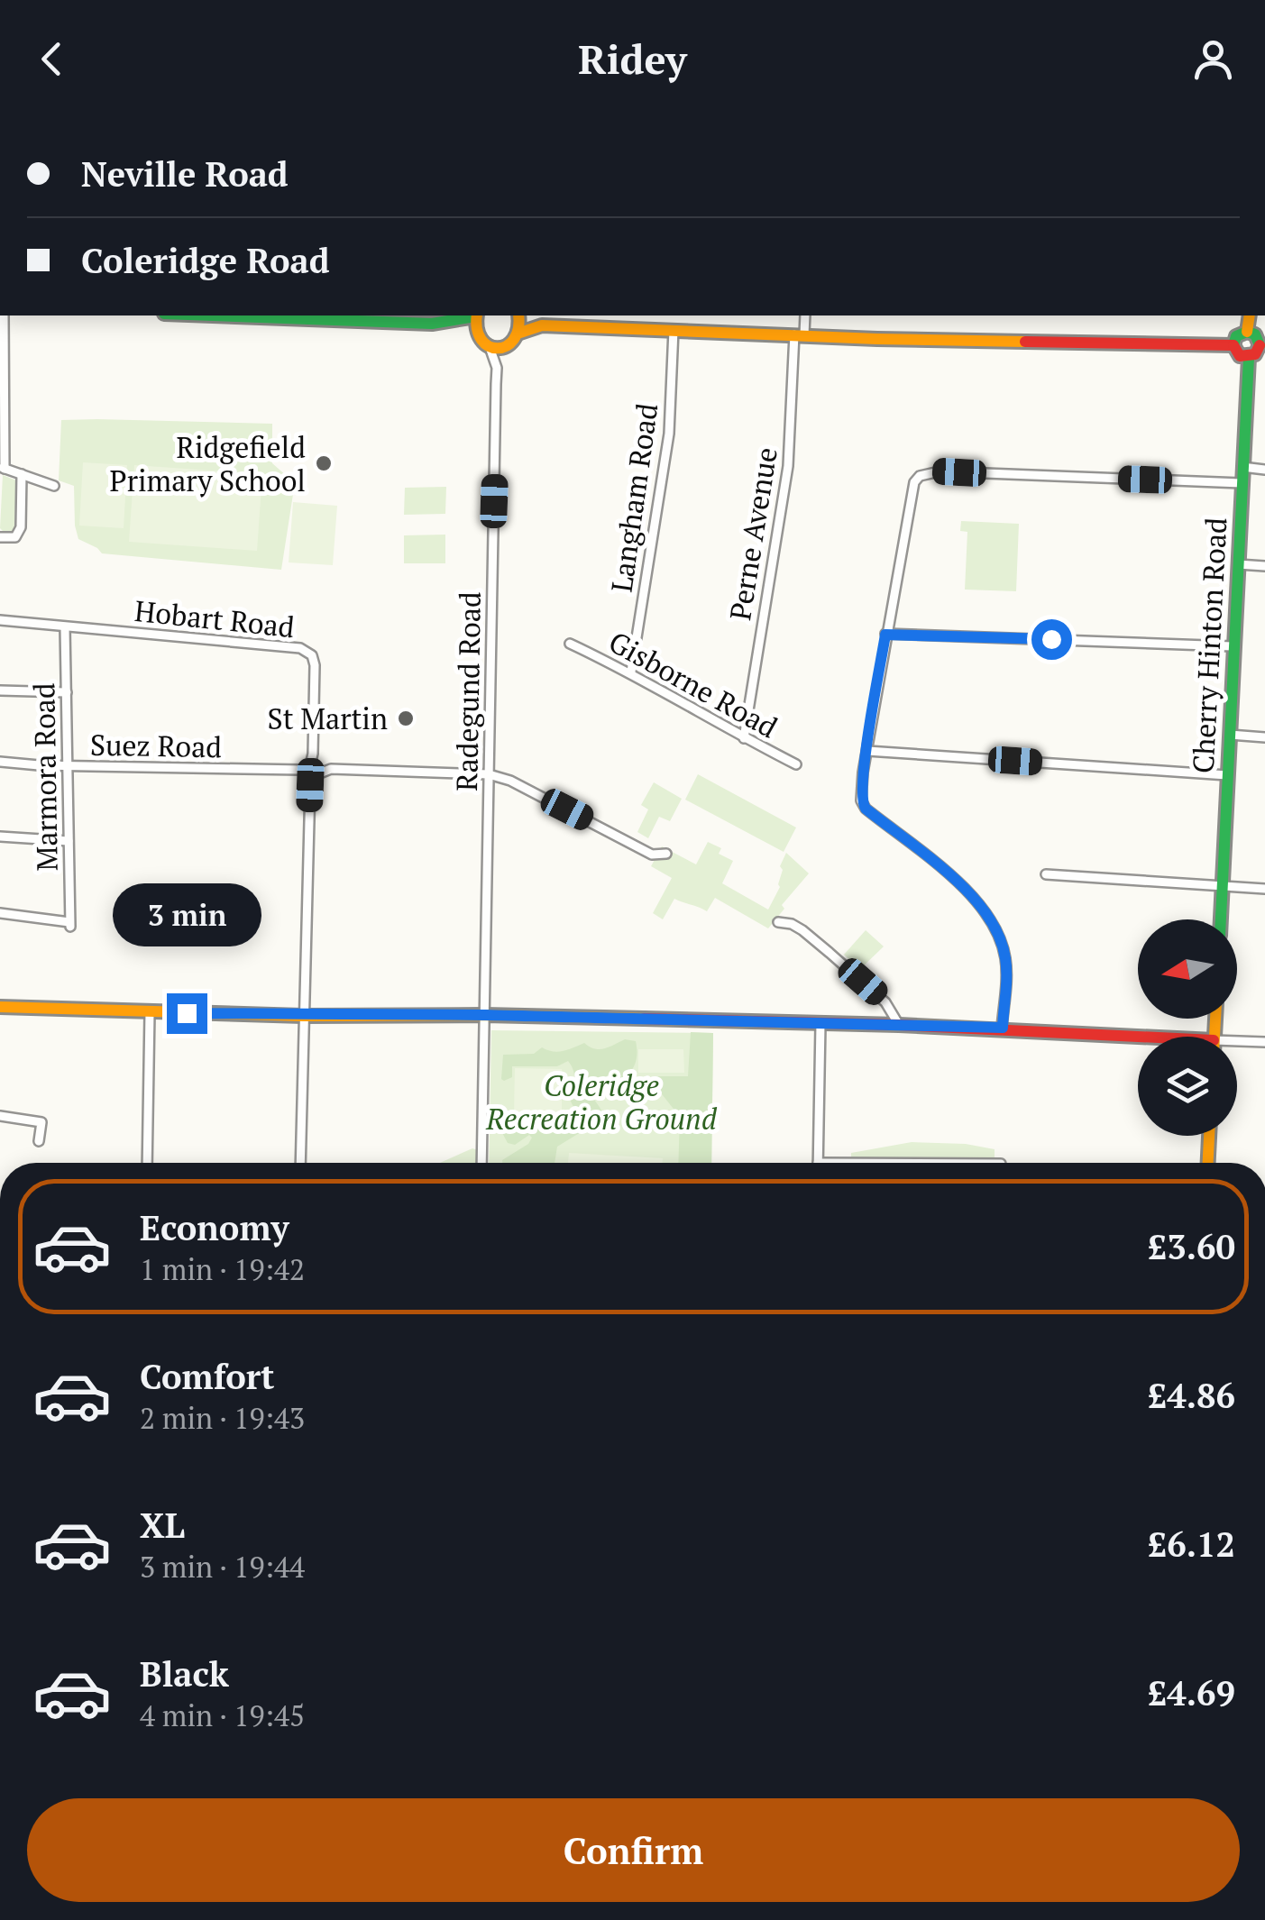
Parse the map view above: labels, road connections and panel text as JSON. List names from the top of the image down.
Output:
{
  "streets": {
    "street": [
      "Langham Road",
      "Perne Avenue",
      "Hobart Road",
      "Cherry Hinton Road",
      "Gisborne Road",
      "Radegund Road",
      "Suez Road",
      "Marmora Road"
    ]
  },
  "crossings": [
    ["Langham Road", "Gisborne Road"],
    ["Perne Avenue", "Gisborne Road"],
    ["Hobart Road", "Suez Road"],
    ["Hobart Road", "Marmora Road"],
    ["Suez Road", "Marmora Road"]
  ],
  "parks": ["Coleridge Recreation Ground"],
  "places": ["Ridgefield Primary School", "St Martin"],
  "north": "left",
  "page": {
    "header": "Ridey",
    "banner": ["Neville Road", "Coleridge Road"],
    "bubble": "3 min",
    "list": [
      {
        "name": "Economy",
        "note": "1 min · 19:42",
        "value": "£3.60"
      },
      {
        "name": "Comfort",
        "note": "2 min · 19:43",
        "value": "£4.86"
      },
      {
        "name": "XL",
        "note": "3 min · 19:44",
        "value": "£6.12"
      },
      {
        "name": "Black",
        "note": "4 min · 19:45",
        "value": "£4.69"
      }
    ],
    "buttons": "Confirm"
  }
}
